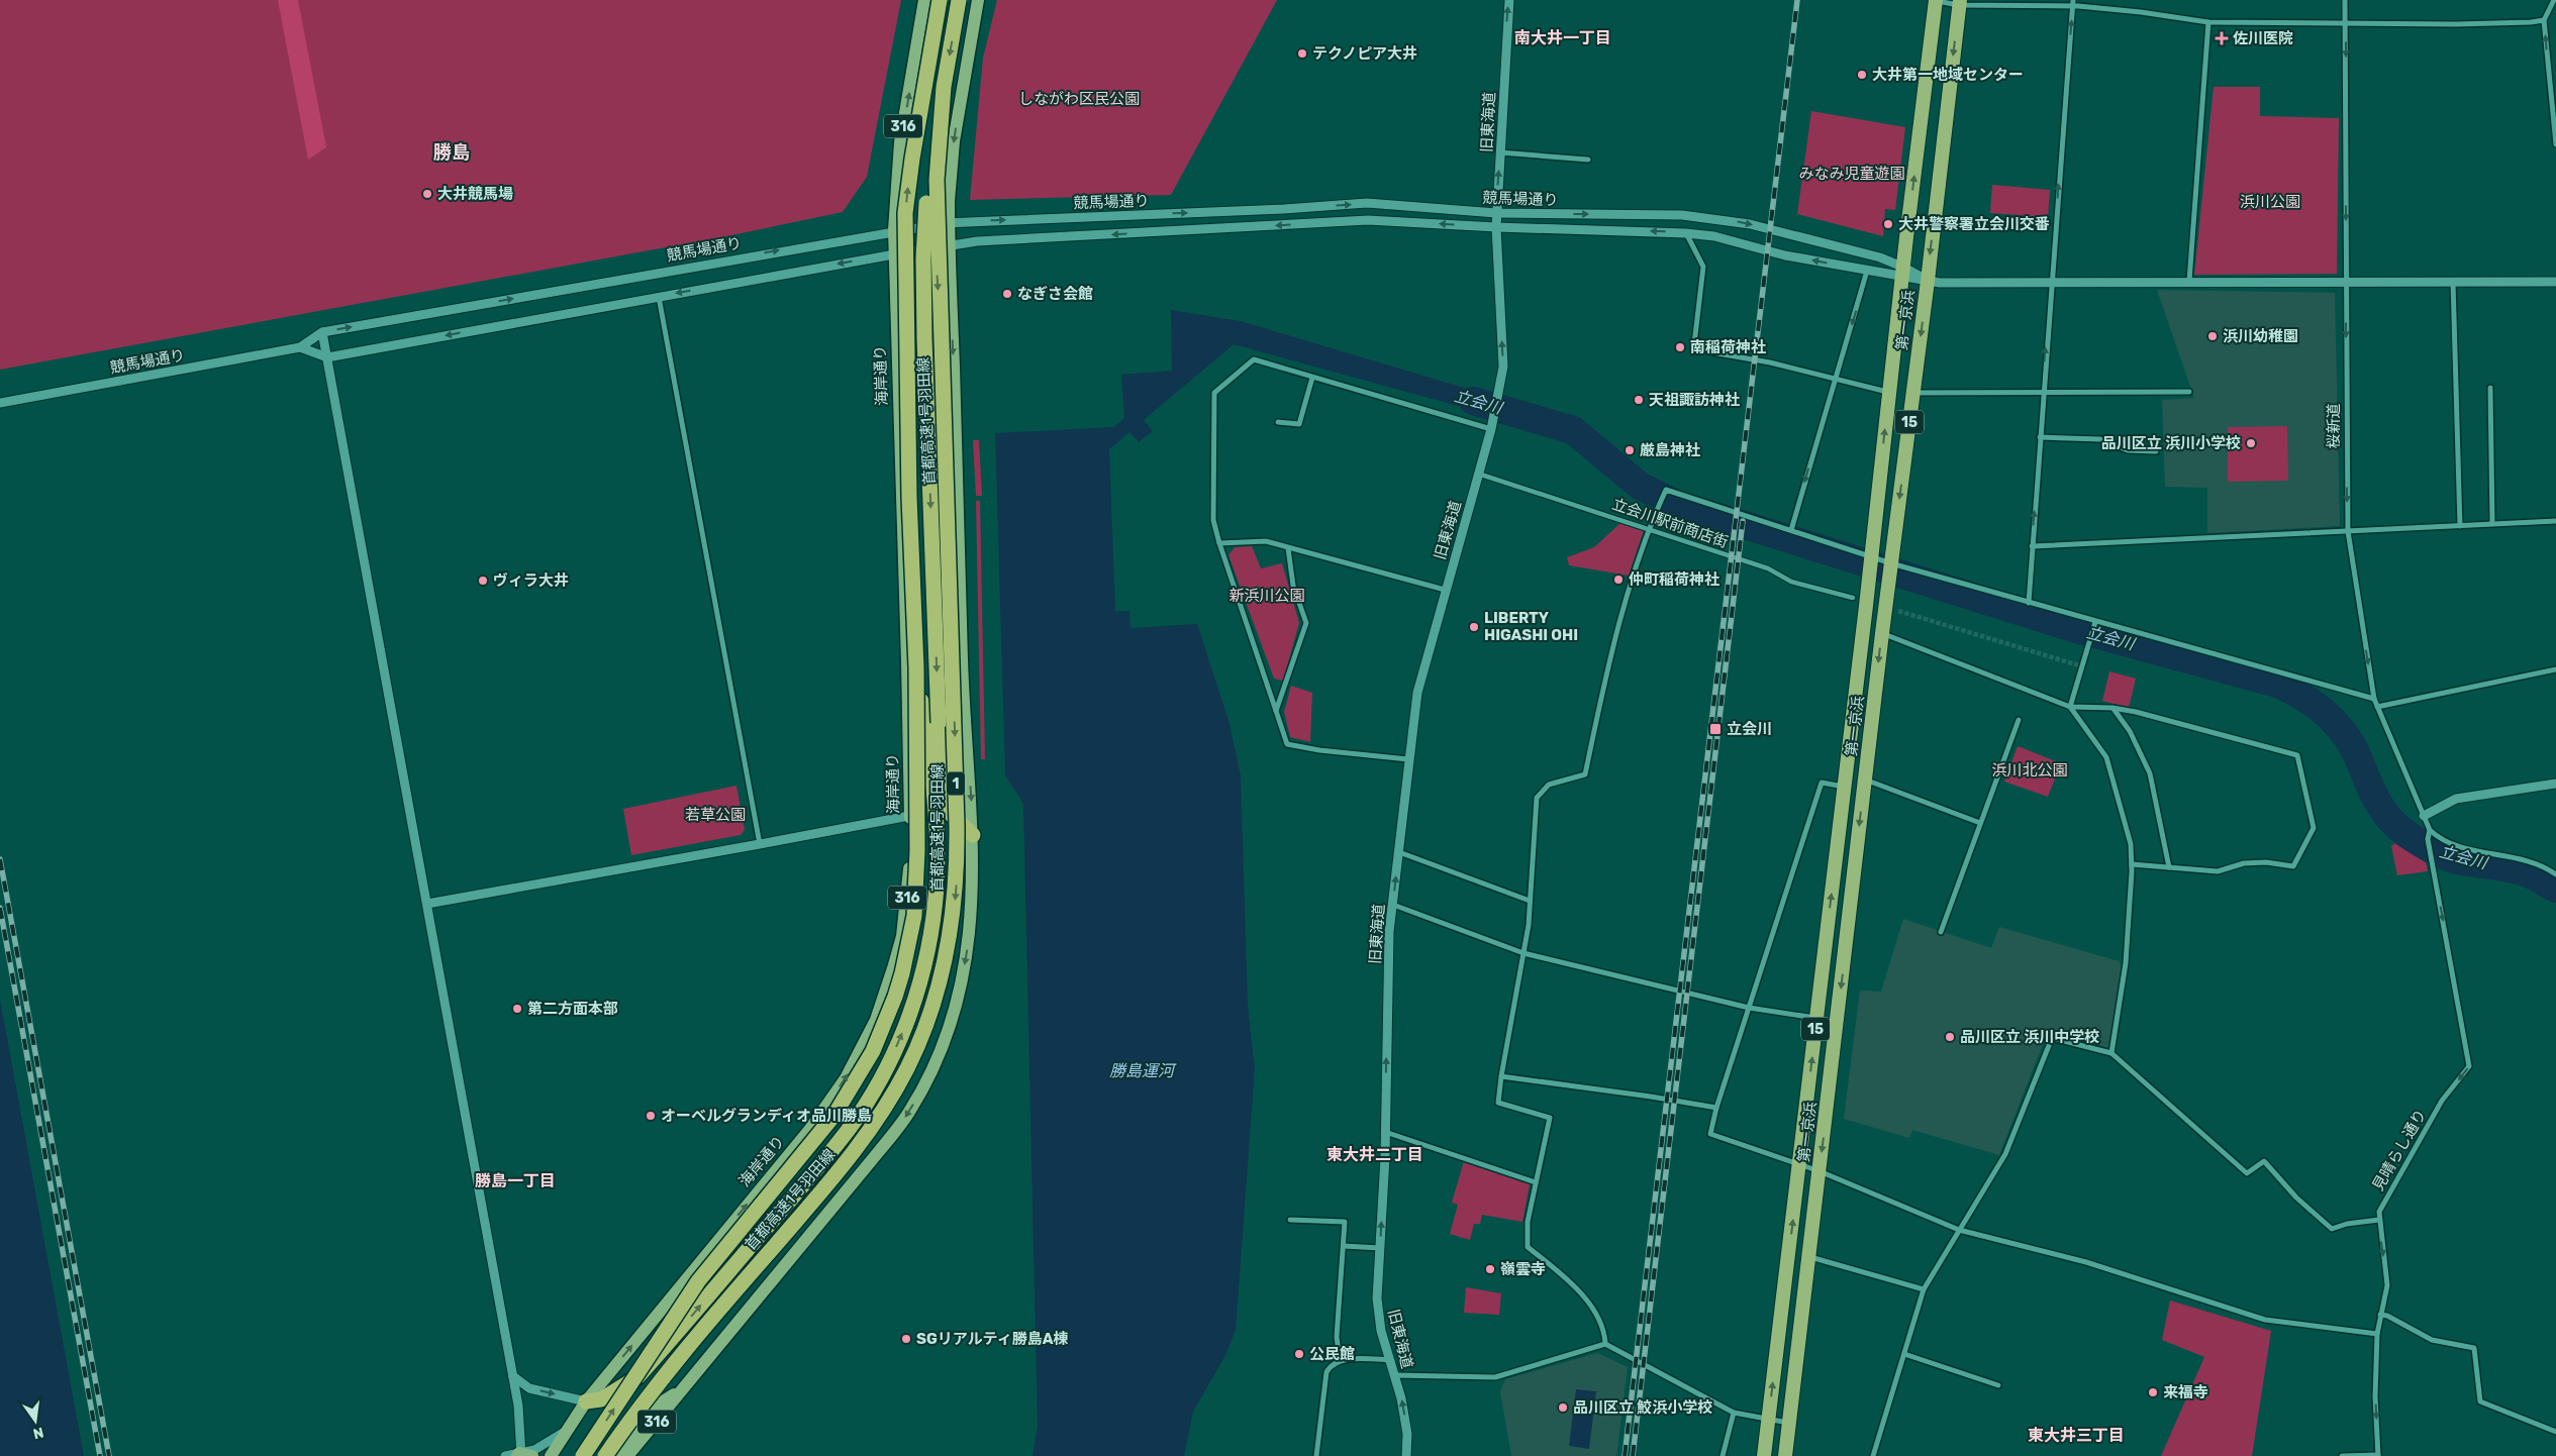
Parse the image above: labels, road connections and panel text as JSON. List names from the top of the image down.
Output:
{
  "streets": {
    "highway": [
      "第一京浜",
      "首都高速1号羽田線",
      "15",
      "1"
    ],
    "main road": ["316", "海岸通り"],
    "street": [
      "旧東海道",
      "競馬場通り",
      "桜新道",
      "立会川駅前商店街",
      "見晴らし通り"
    ]
  },
  "crossings": [
    ["旧東海道", "競馬場通り"],
    ["旧東海道", "立会川駅前商店街"],
    ["316", "競馬場通り"],
    ["競馬場通り", "第一京浜"],
    ["競馬場通り", "海岸通り"],
    ["桜新道", "見晴らし通り"]
  ],
  "one_way": ["旧東海道", "桜新道", "見晴らし通り"],
  "districts": [
    "南大井一丁目",
    "勝島",
    "東大井二丁目",
    "勝島一丁目",
    "東大井三丁目"
  ],
  "water": ["立会川", "勝島運河"],
  "parks": [
    "しながわ区民公園",
    "みなみ児童遊園",
    "浜川公園",
    "新浜川公園",
    "浜川北公園",
    "若草公園"
  ],
  "places": {
    "health": ["佐川医院"],
    "other": [
      "テクノピア大井",
      "大井第一地域センター",
      "大井競馬場",
      "大井警察署立会川交番",
      "なぎさ会館",
      "浜川幼稚園",
      "南稲荷神社",
      "天祖諏訪神社",
      "品川区立 浜川小学校",
      "厳島神社",
      "仲町稲荷神社",
      "ヴィラ大井",
      "LIBERTY HIGASHI OHI",
      "第二方面本部",
      "品川区立 浜川中学校",
      "オーベルグランディオ品川勝島",
      "嶺雲寺",
      "SGリアルティ勝島A棟",
      "公民館",
      "来福寺",
      "品川区立 鮫浜小学校"
    ],
    "transit": ["立会川"]
  },
  "north": "bottom"
}
